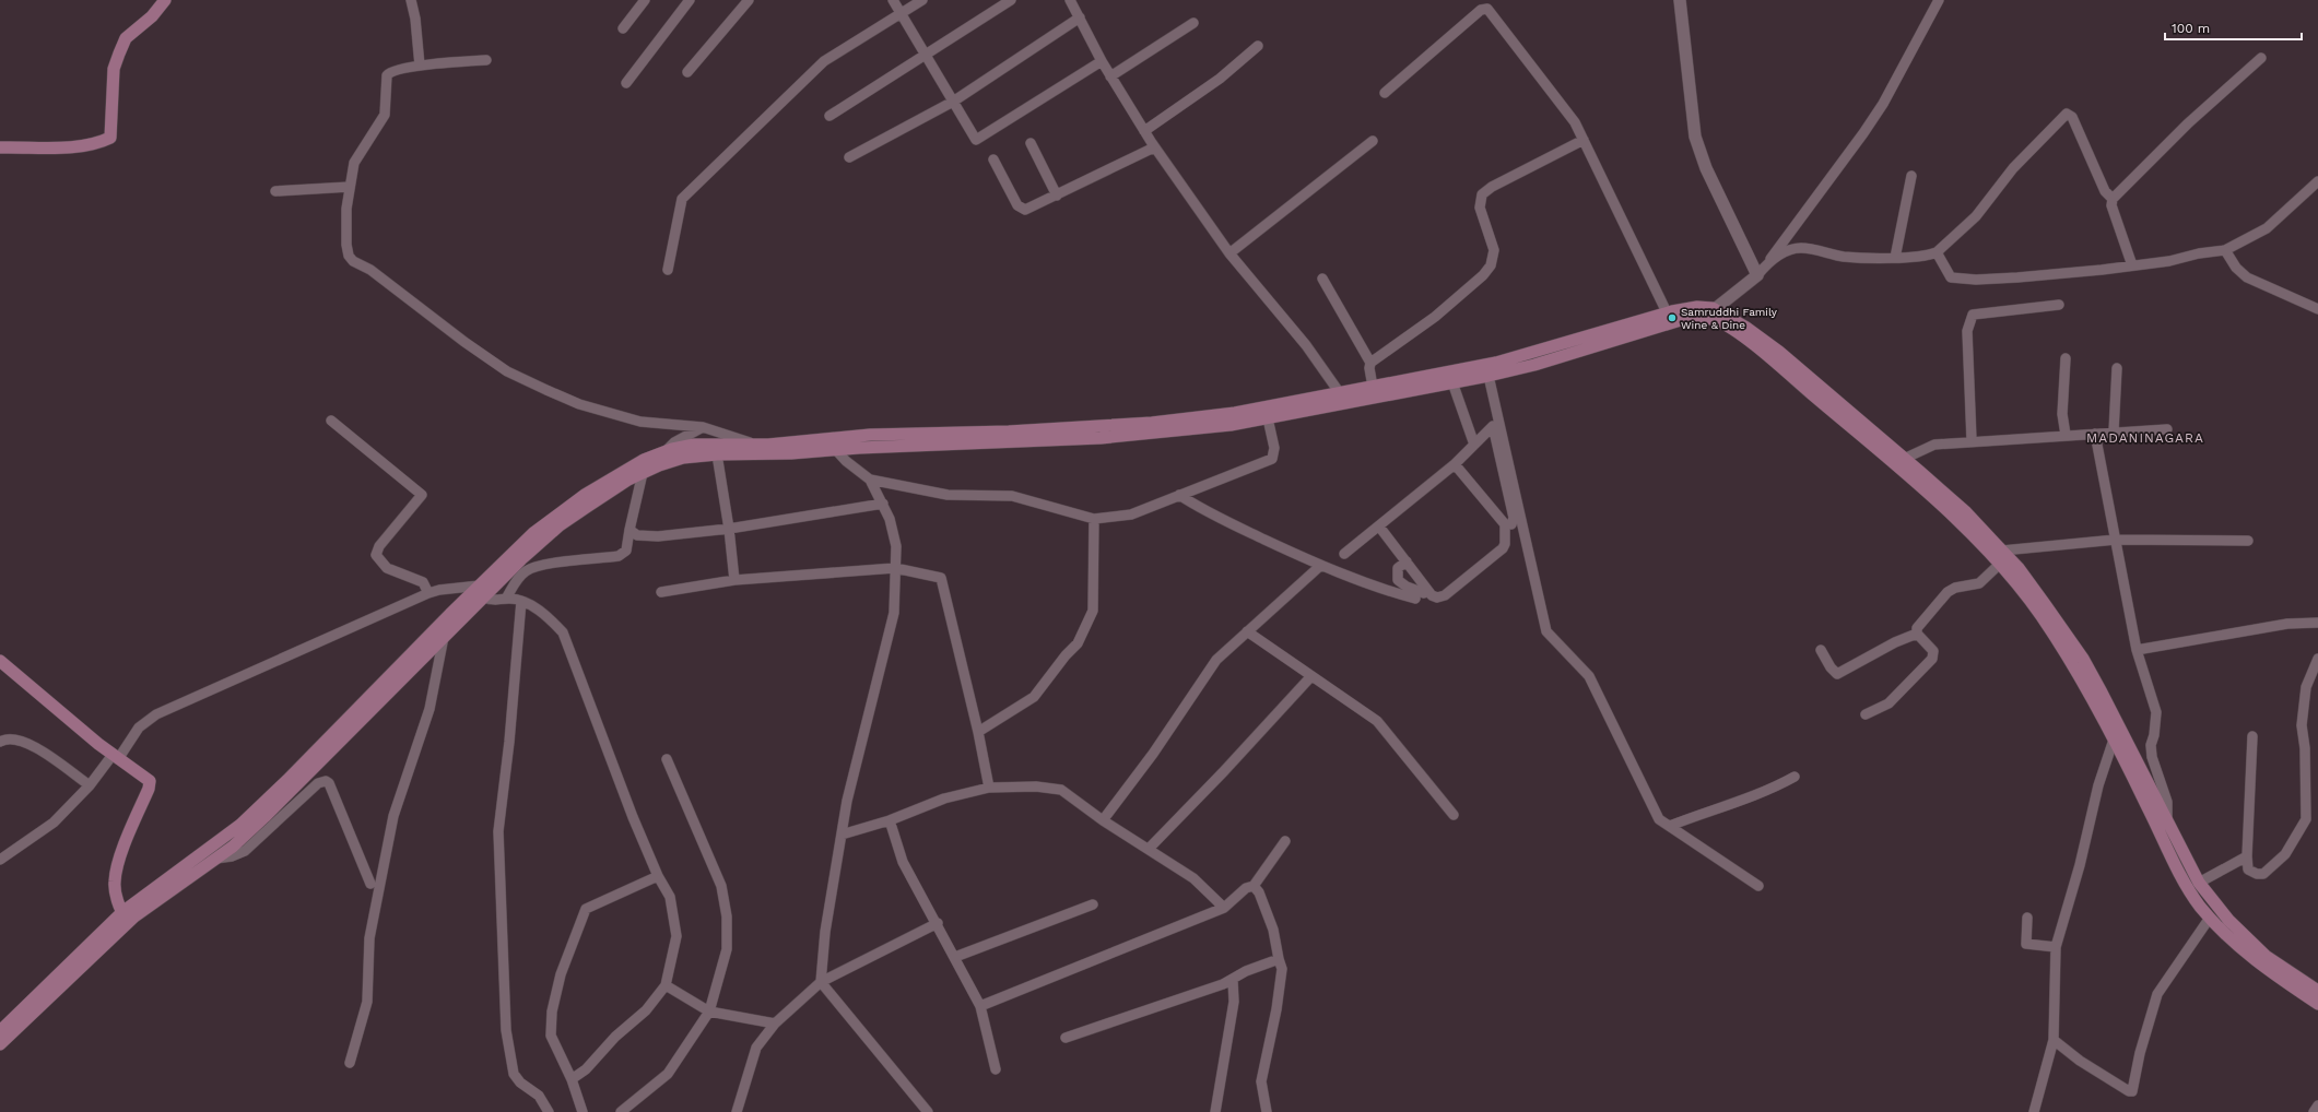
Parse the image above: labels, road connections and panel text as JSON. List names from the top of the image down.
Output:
{
  "districts": ["MADANINAGARA"],
  "places": ["Samruddhi Family Wine & Dine"],
  "scale_bar": "100 m"
}
